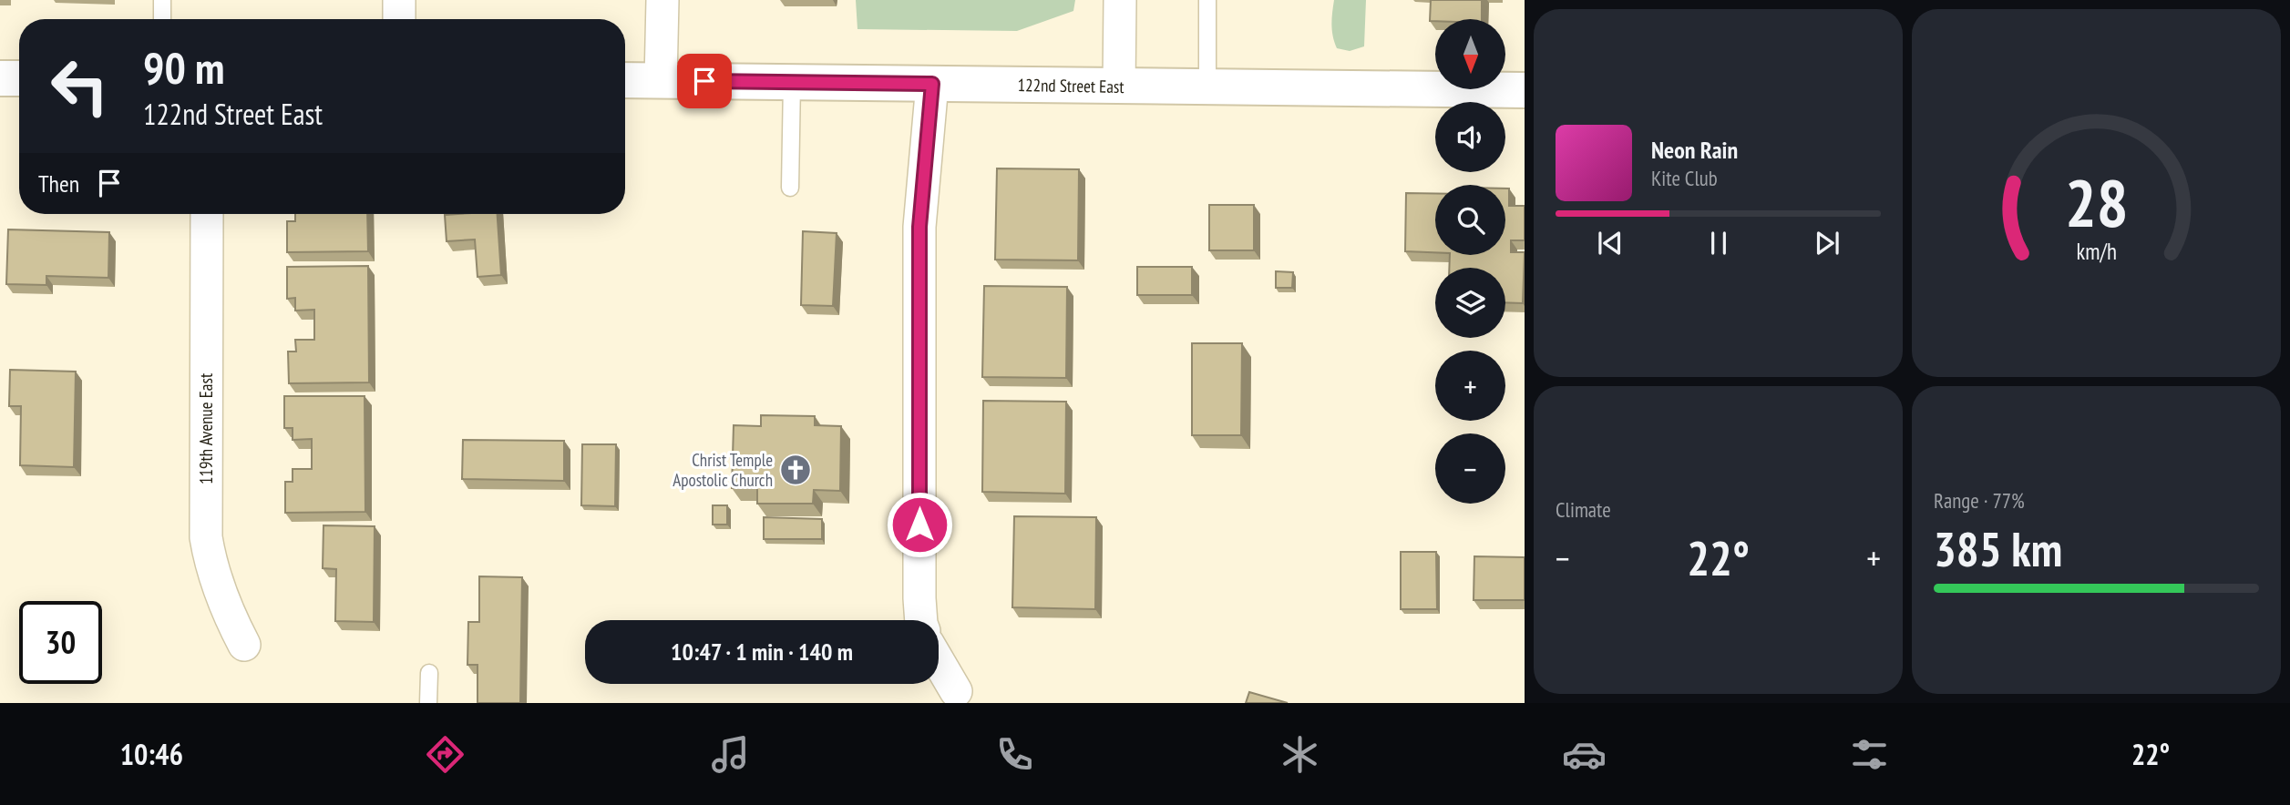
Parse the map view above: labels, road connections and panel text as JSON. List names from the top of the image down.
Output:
{
  "streets": {
    "street": ["122nd Street East", "119th Avenue East"]
  },
  "places": {
    "church": ["Christ Temple Apostolic Church"]
  },
  "north": "bottom",
  "page": {
    "map_buttons": ["+", "−"],
    "turn": ["90 m", "122nd Street East"],
    "song": ["Neon Rain", "Kite Club"],
    "then": "Then",
    "tile": [
      "Climate",
      ["Range · 77%", "385 km"]
    ],
    "heat": ["−", "22°", "+"],
    "limit": "30",
    "trip": "10:47 · 1 min · 140 m",
    "tabs": ["10:46", "22°"],
    "gauge": ["28", "km/h"]
  }
}
